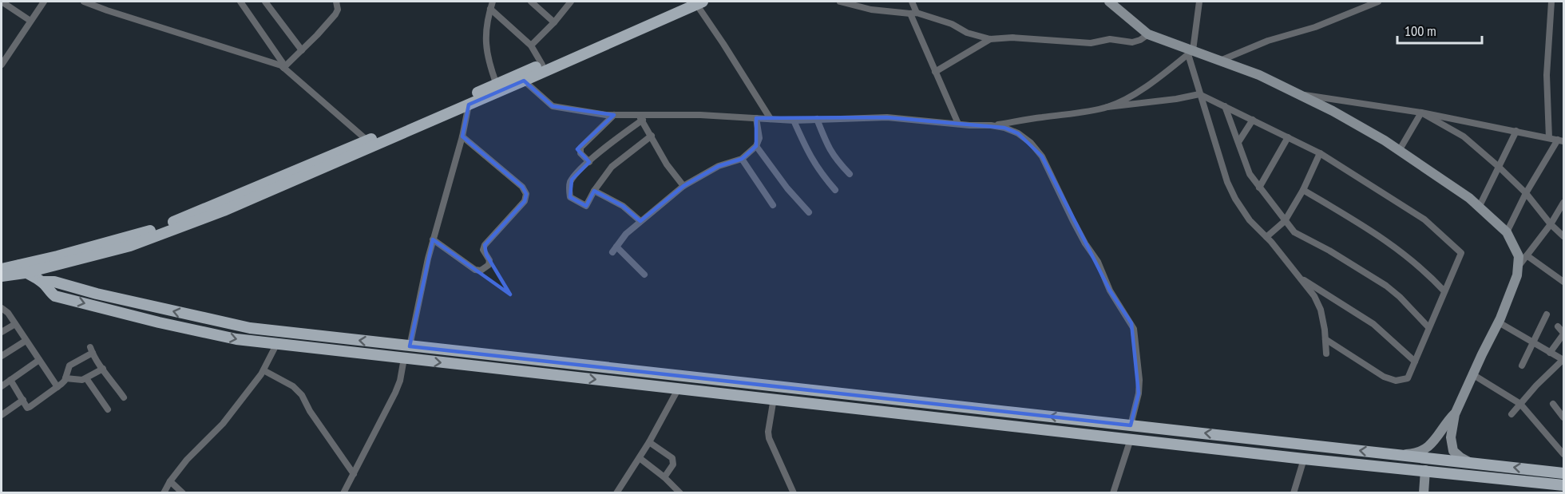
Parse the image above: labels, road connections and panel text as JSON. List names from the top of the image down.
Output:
{
  "scale_bar": "100 m"
}
